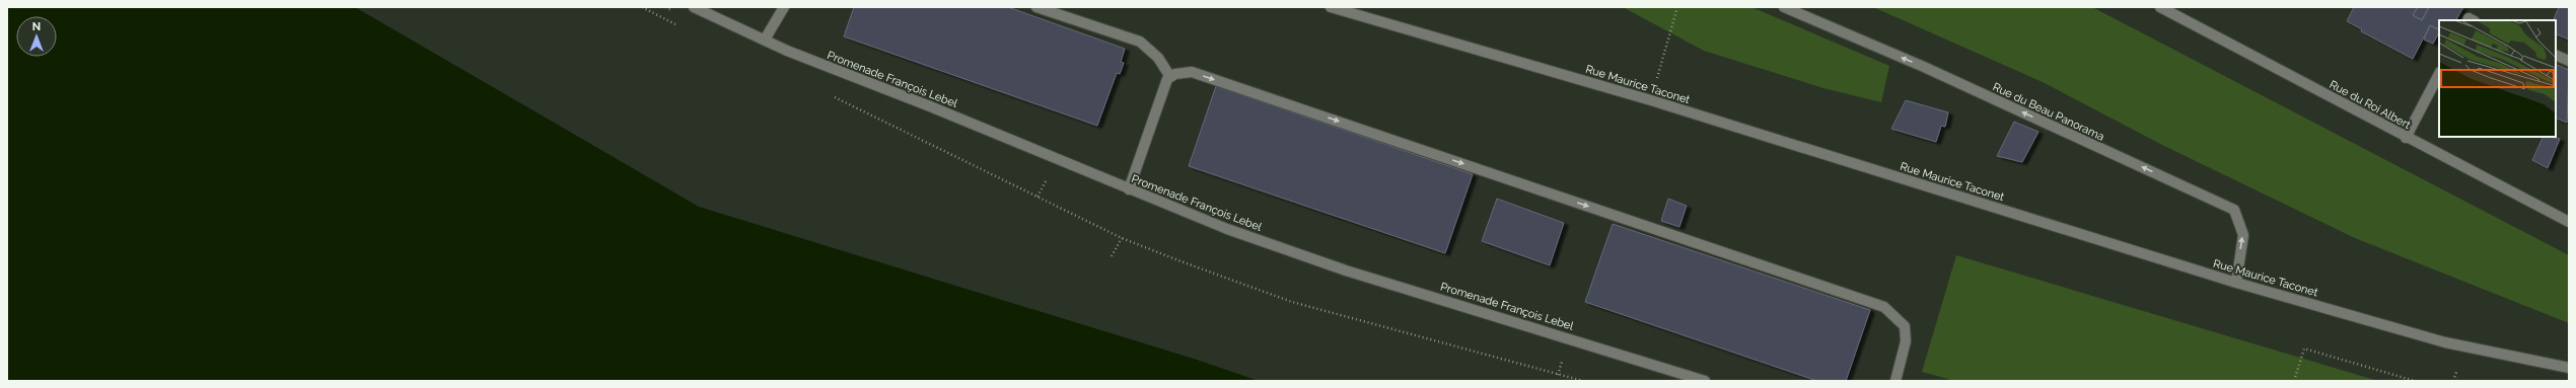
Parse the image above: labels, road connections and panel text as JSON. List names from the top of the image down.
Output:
{
  "streets": {
    "street": [
      "Promenade François Lebel",
      "Rue Maurice Taconet",
      "Rue du Roi Albert",
      "Rue du Beau Panorama"
    ]
  },
  "crossings": [
    ["Rue Maurice Taconet", "Rue du Beau Panorama"]
  ],
  "one_way": ["Rue du Beau Panorama"],
  "north": "top"
}
